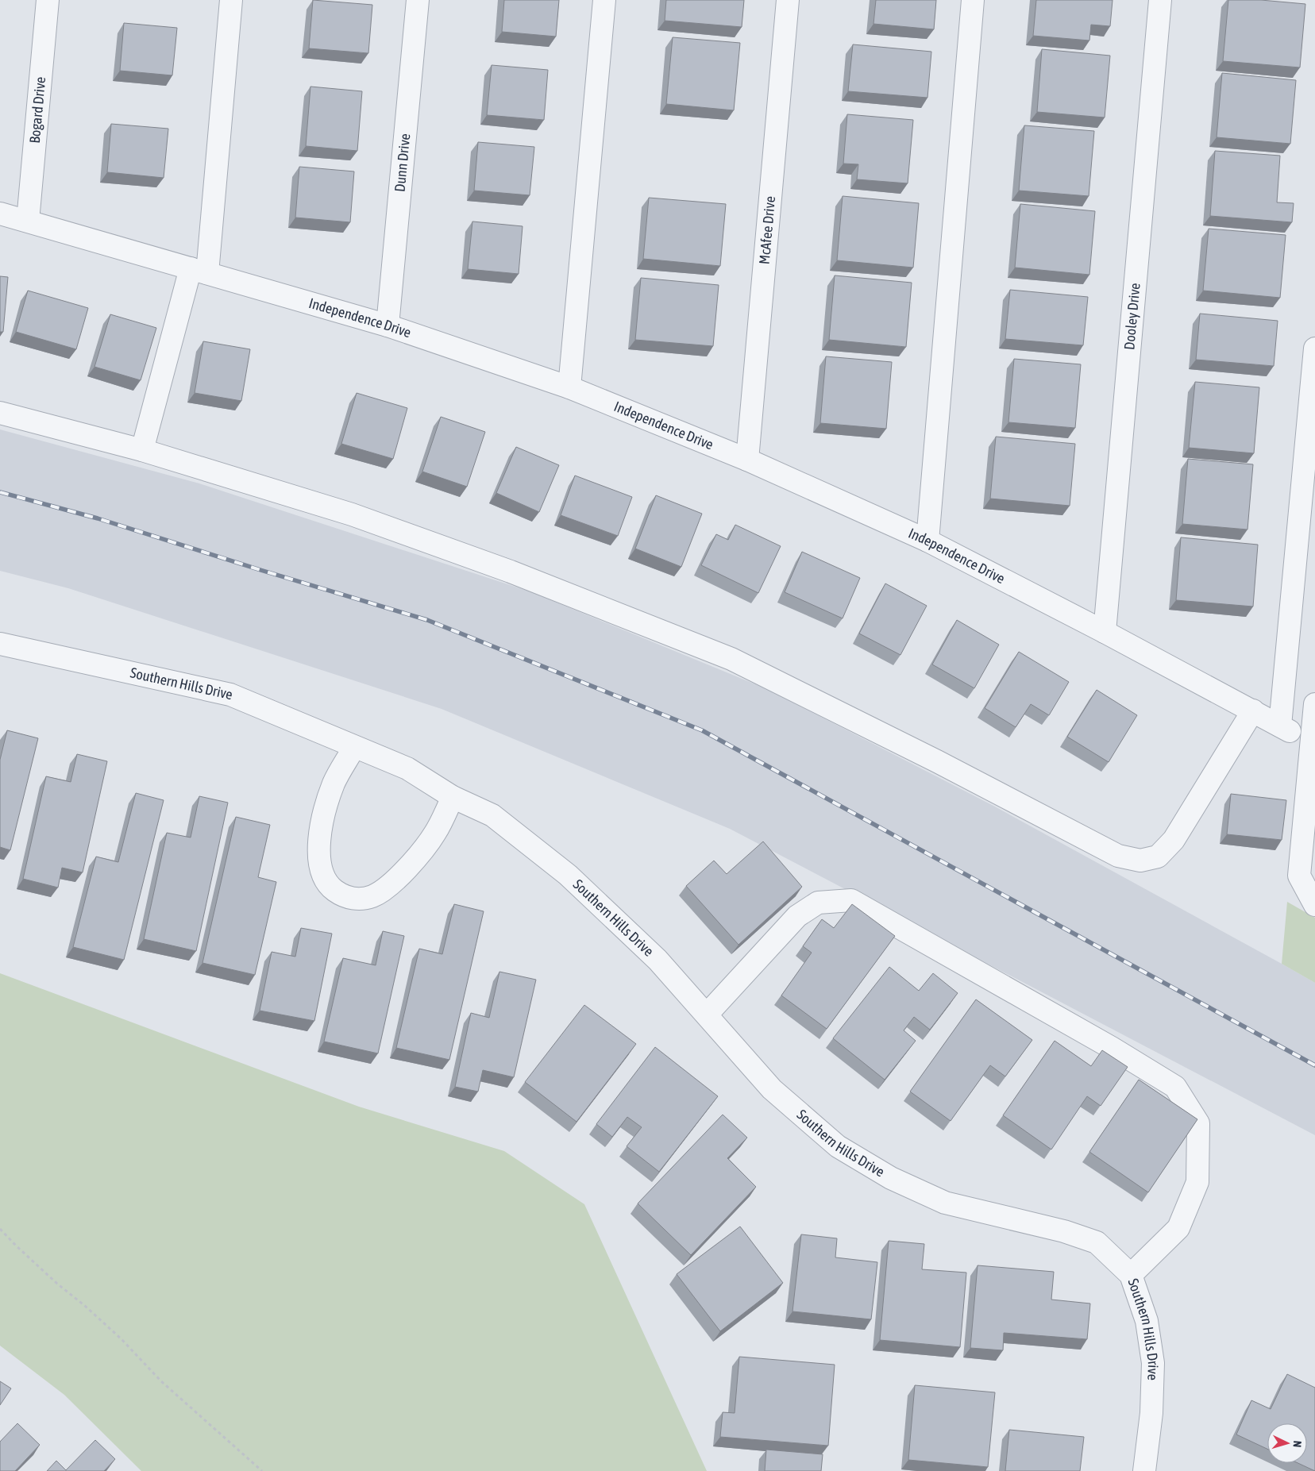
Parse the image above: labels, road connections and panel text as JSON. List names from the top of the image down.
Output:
{
  "streets": {
    "street": [
      "Bogard Drive",
      "Dunn Drive",
      "McAfee Drive",
      "Dooley Drive",
      "Independence Drive",
      "Southern Hills Drive"
    ]
  },
  "crossings": [
    ["Bogard Drive", "Independence Drive"],
    ["Dunn Drive", "Independence Drive"],
    ["McAfee Drive", "Independence Drive"],
    ["Dooley Drive", "Independence Drive"]
  ],
  "north": "right"
}
